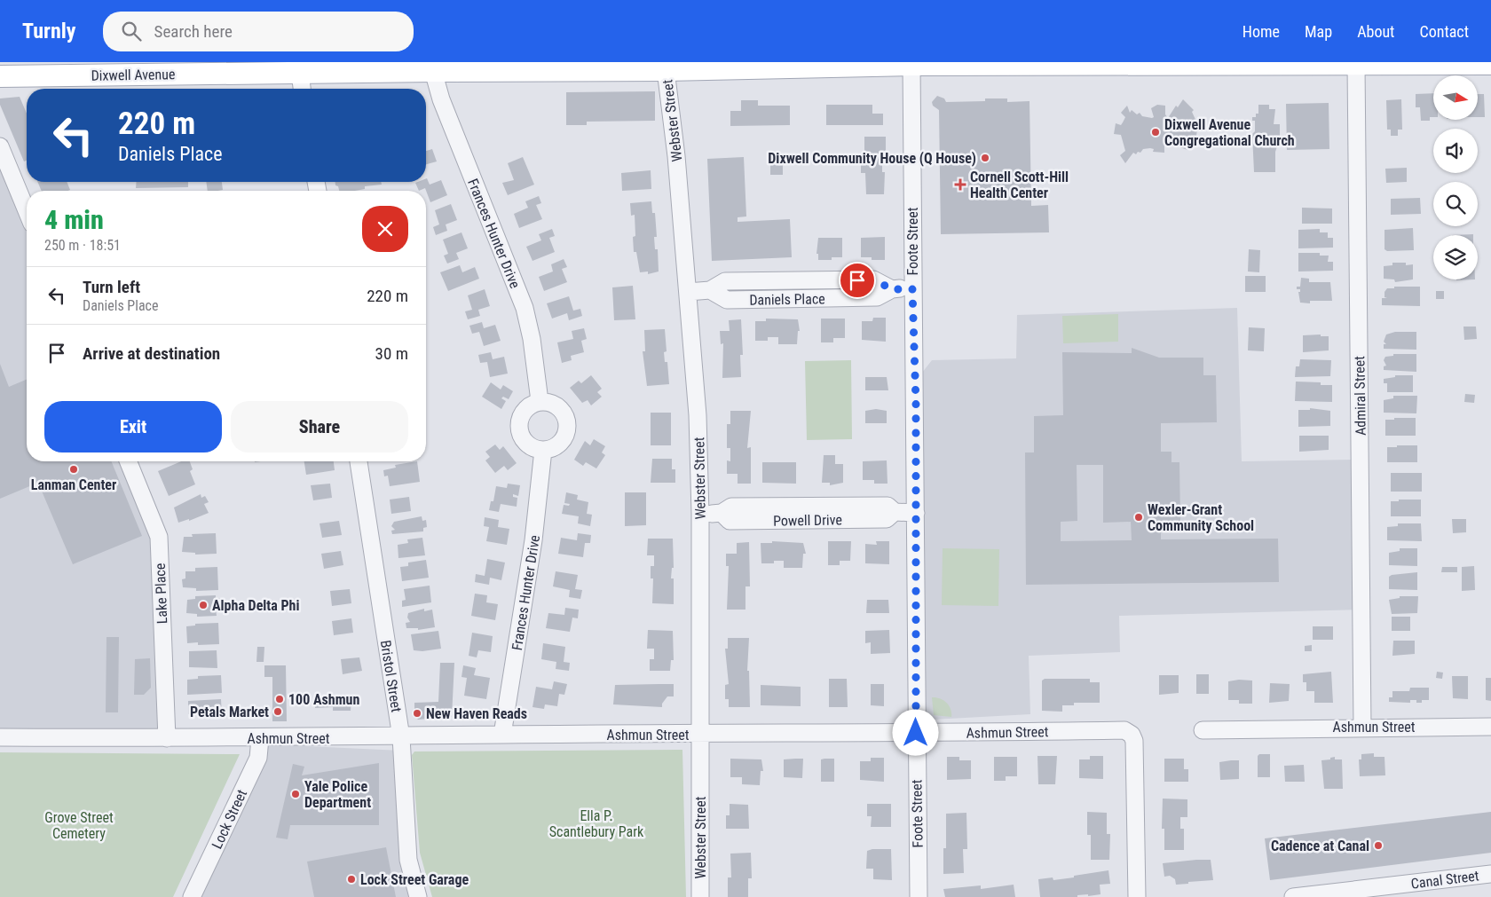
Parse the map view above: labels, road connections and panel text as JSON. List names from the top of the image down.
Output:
{
  "streets": {
    "main road": ["Dixwell Avenue"],
    "street": [
      "Webster Street",
      "Frances Hunter Drive",
      "Foote Street",
      "Daniels Place",
      "Admiral Street",
      "Powell Drive",
      "Lake Place",
      "Bristol Street",
      "Ashmun Street",
      "Lock Street",
      "Canal Street"
    ]
  },
  "crossings": [
    ["Dixwell Avenue", "Webster Street"],
    ["Dixwell Avenue", "Frances Hunter Drive"],
    ["Dixwell Avenue", "Foote Street"],
    ["Dixwell Avenue", "Admiral Street"],
    ["Webster Street", "Daniels Place"],
    ["Webster Street", "Powell Drive"],
    ["Webster Street", "Ashmun Street"],
    ["Frances Hunter Drive", "Ashmun Street"],
    ["Foote Street", "Daniels Place"],
    ["Foote Street", "Powell Drive"],
    ["Foote Street", "Ashmun Street"],
    ["Admiral Street", "Ashmun Street"],
    ["Lake Place", "Ashmun Street"],
    ["Bristol Street", "Ashmun Street"],
    ["Ashmun Street", "Lock Street"]
  ],
  "parks": ["Ella P. Scantlebury Park", "Grove Street Cemetery"],
  "places": {
    "other": [
      "Dixwell Avenue Congregational Church",
      "Dixwell Community House (Q House)",
      "Lanman Center",
      "Wexler-Grant Community School",
      "Alpha Delta Phi",
      "100 Ashmun",
      "Petals Market",
      "New Haven Reads",
      "Yale Police Department",
      "Cadence at Canal",
      "Lock Street Garage"
    ],
    "health": ["Cornell Scott-Hill Health Center"]
  },
  "north": "right",
  "page": {
    "header": "Turnly",
    "search": "Search here",
    "nav": [
      "Home",
      "Map",
      "About",
      "Contact"
    ],
    "turn": ["220 m", "Daniels Place"],
    "heading": ["4 min", "250 m · 18:51"],
    "list": [
      {
        "name": "Turn left",
        "note": "Daniels Place",
        "value": "220 m"
      },
      {
        "name": "Arrive at destination",
        "value": "30 m"
      }
    ],
    "buttons": ["Exit", "Share"]
  }
}
